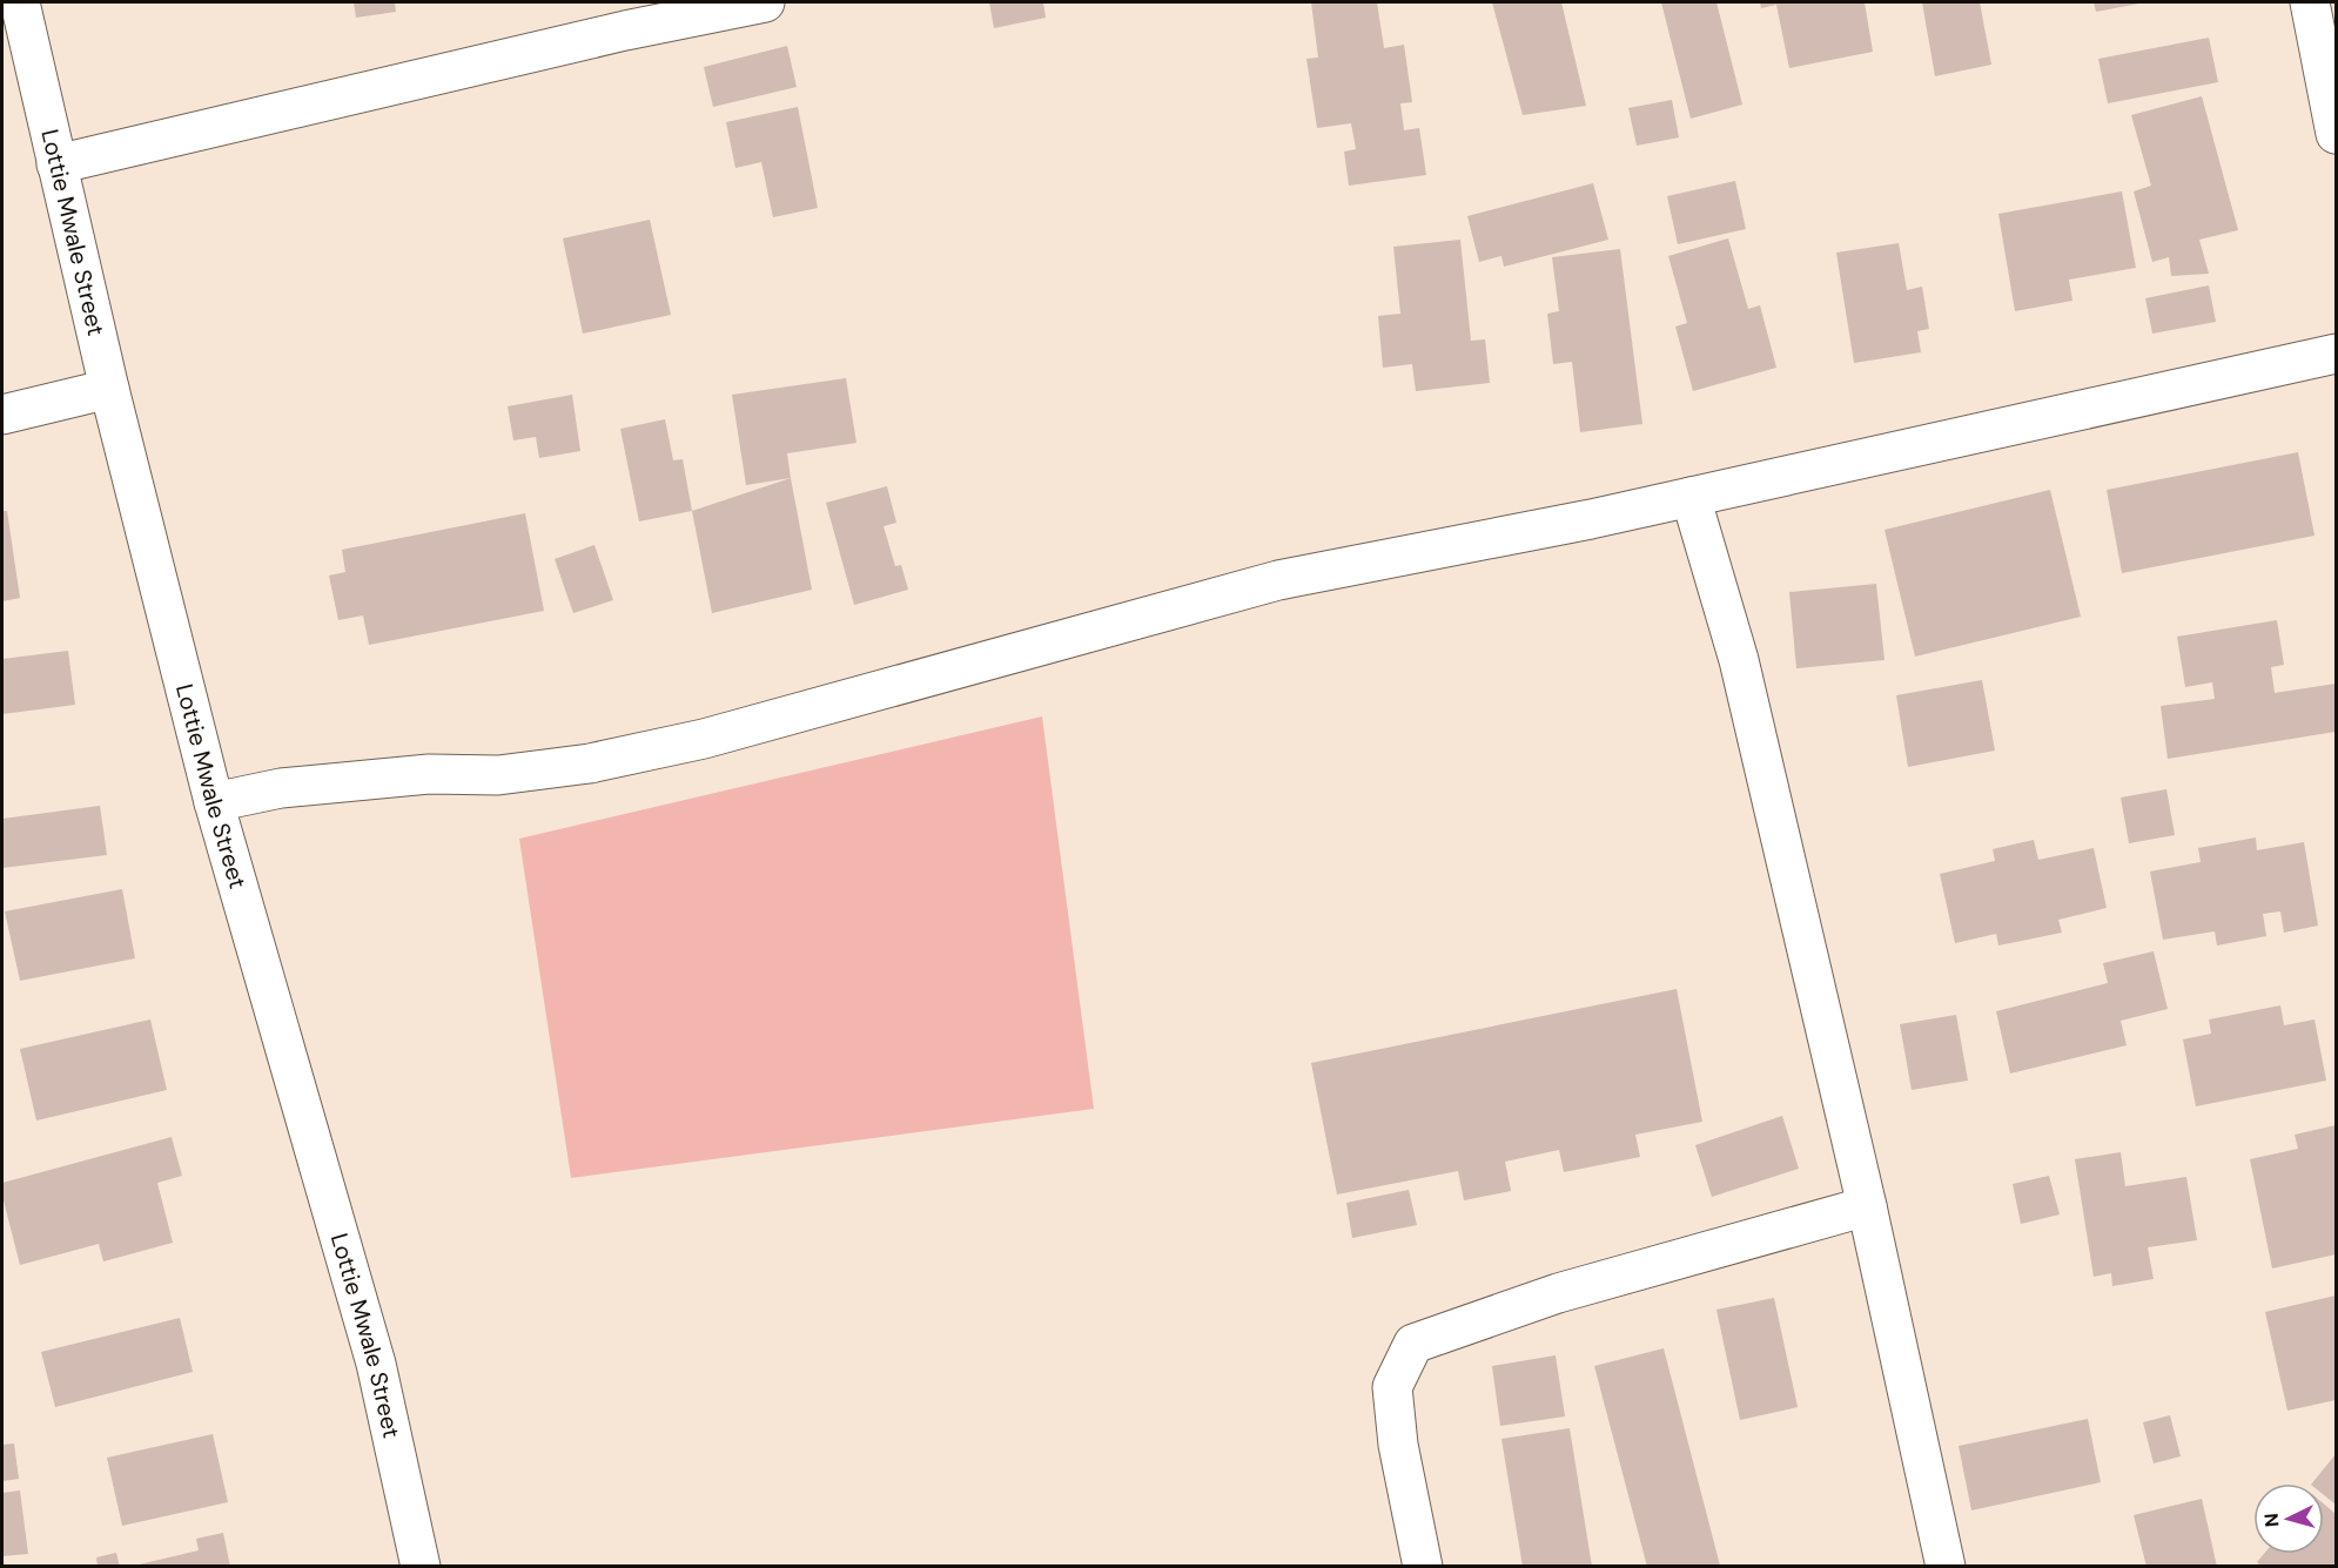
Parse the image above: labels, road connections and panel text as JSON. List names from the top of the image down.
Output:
{
  "streets": {
    "street": ["Lottie Mwale Street"]
  },
  "north": "left"
}
